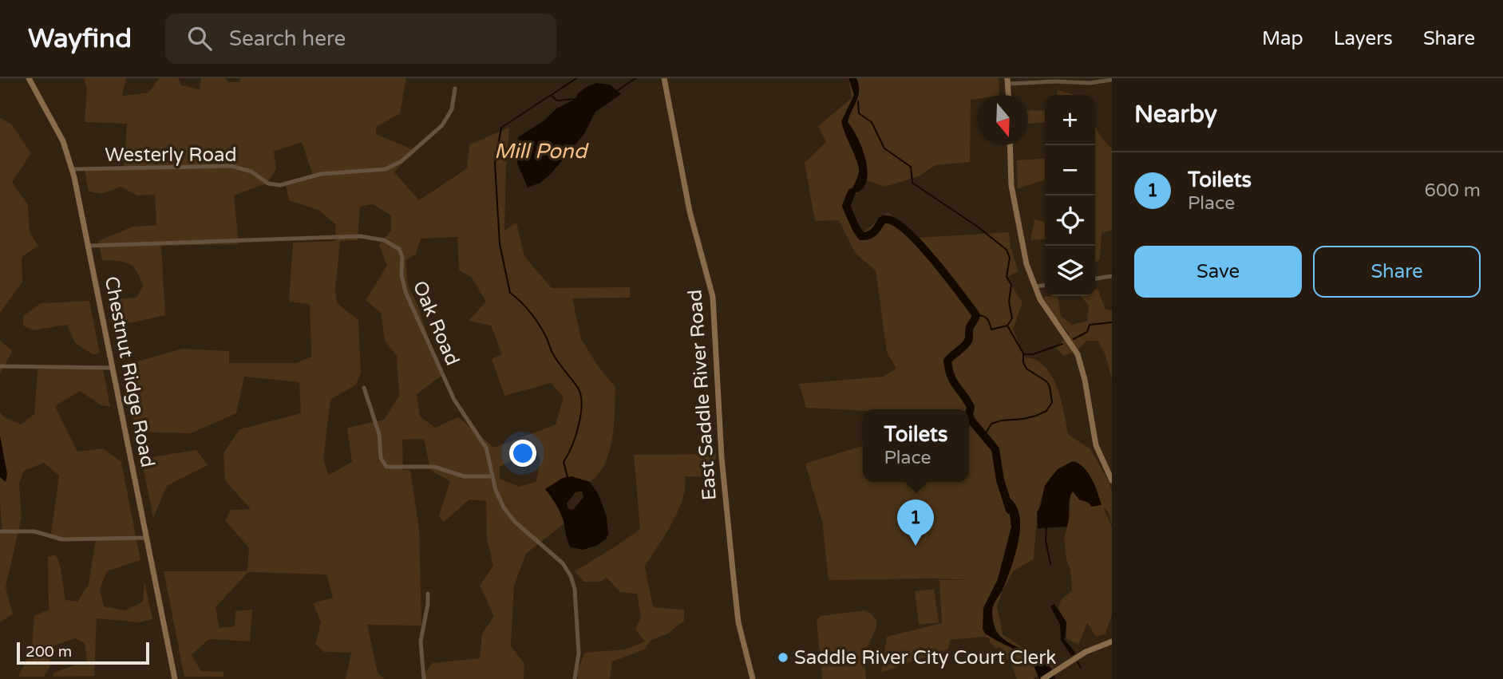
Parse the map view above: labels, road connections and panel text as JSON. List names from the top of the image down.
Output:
{
  "streets": {
    "main road": ["Chestnut Ridge Road", "East Saddle River Road"],
    "street": ["Westerly Road", "Oak Road"]
  },
  "crossings": [
    ["Westerly Road", "Chestnut Ridge Road"],
    ["Oak Road", "Chestnut Ridge Road"]
  ],
  "water": ["Mill Pond"],
  "places": ["Saddle River City Court Clerk"],
  "scale_bar": "200 m",
  "north": "bottom",
  "page": {
    "header": "Wayfind",
    "search": "Search here",
    "nav": ["Map", "Layers", "Share"],
    "heading": "Nearby",
    "map_buttons": ["+", "−"],
    "list": [
      {
        "mark": "1",
        "name": "Toilets",
        "note": "Place",
        "value": "600 m"
      }
    ],
    "buttons": ["Save", "Share"],
    "popup": ["Toilets", "Place"],
    "pins": "1",
    "scale": "200 m"
  }
}
